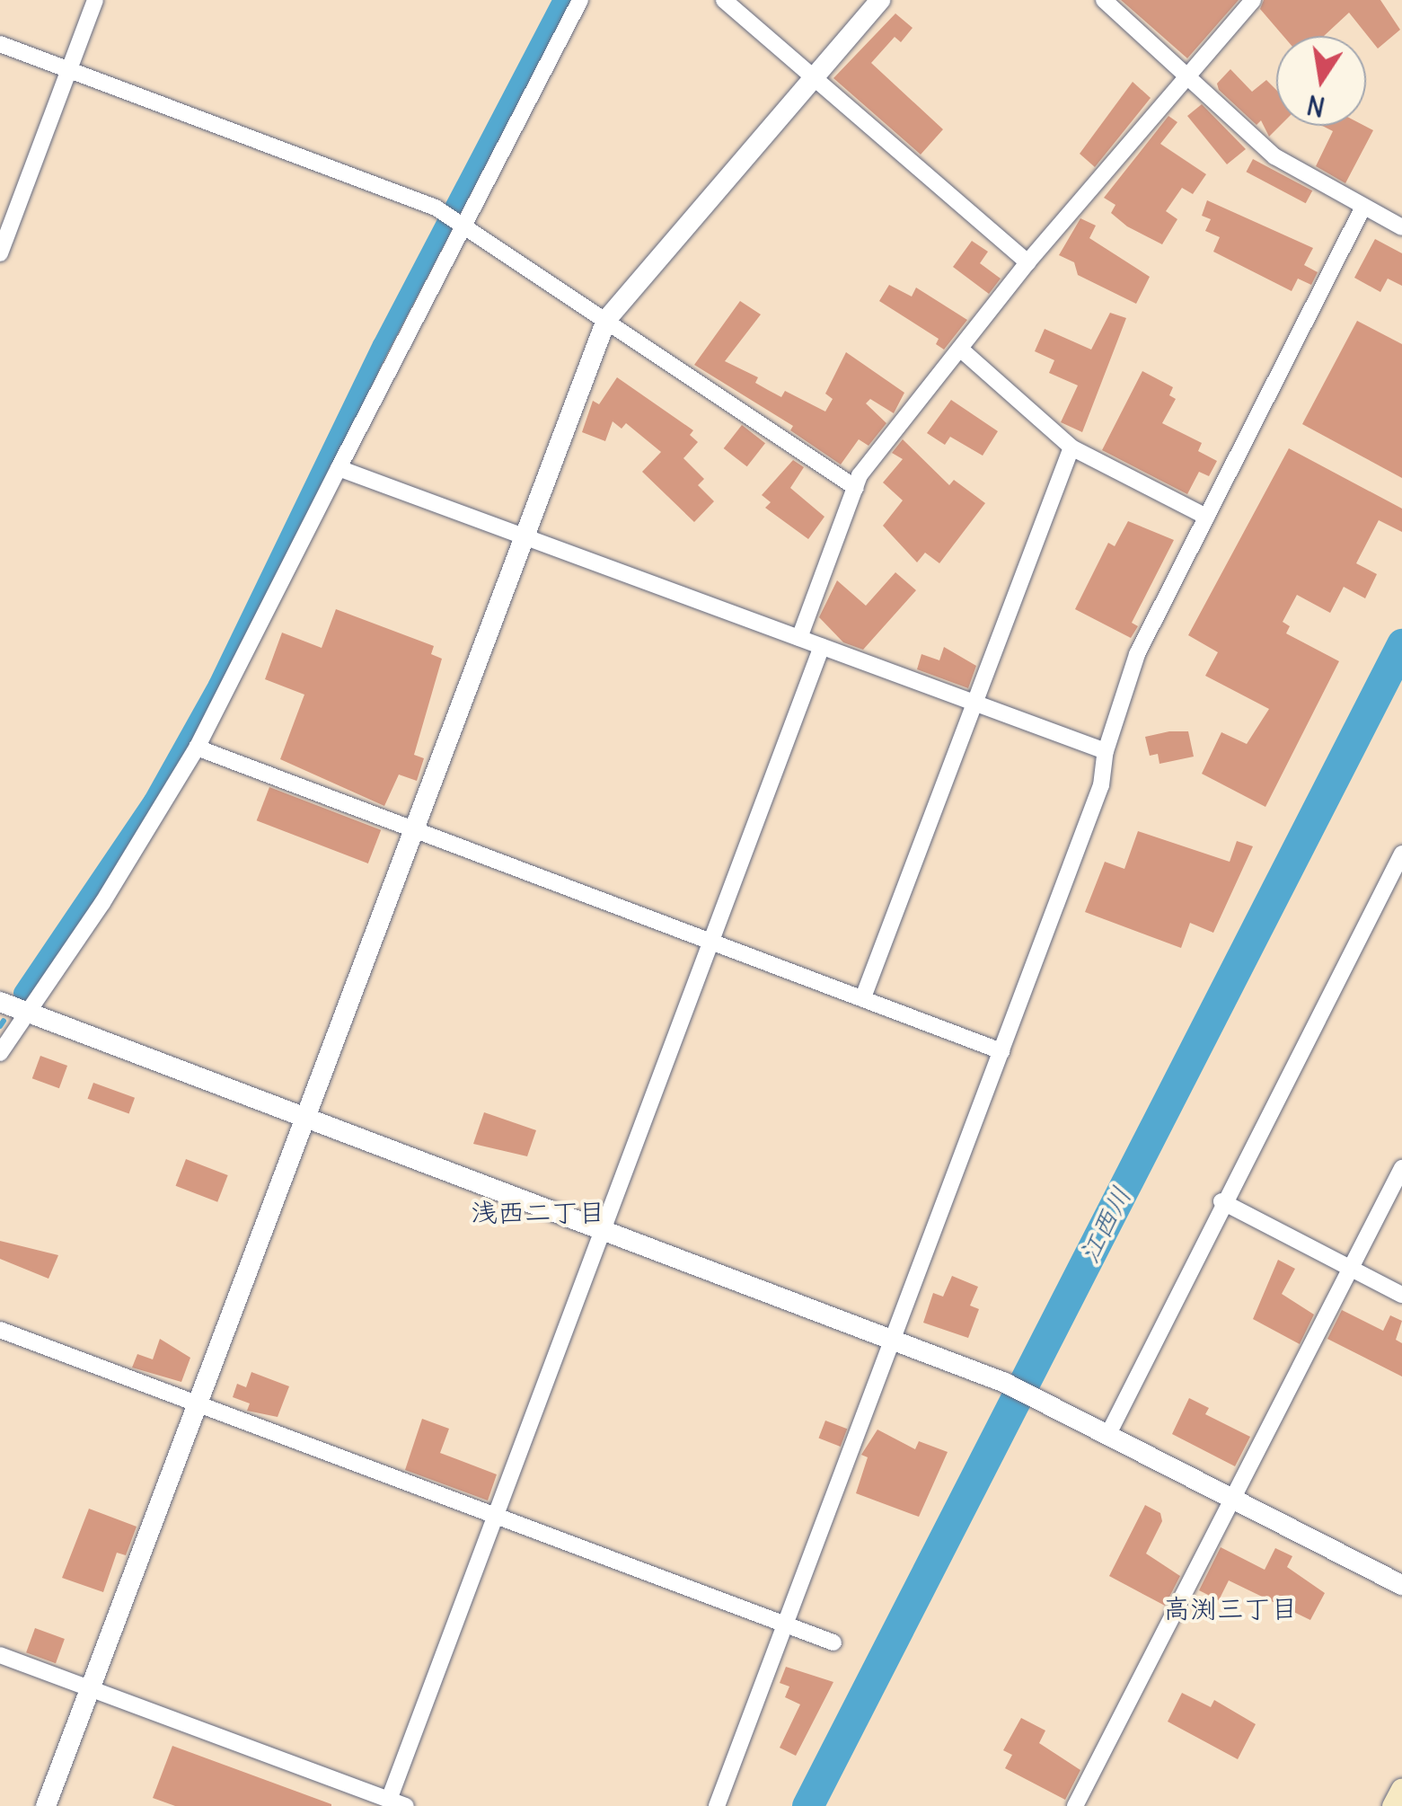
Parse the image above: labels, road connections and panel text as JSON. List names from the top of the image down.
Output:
{
  "districts": ["浅西二丁目", "高渕三丁目"],
  "water": ["江西川"],
  "north": "bottom"
}
